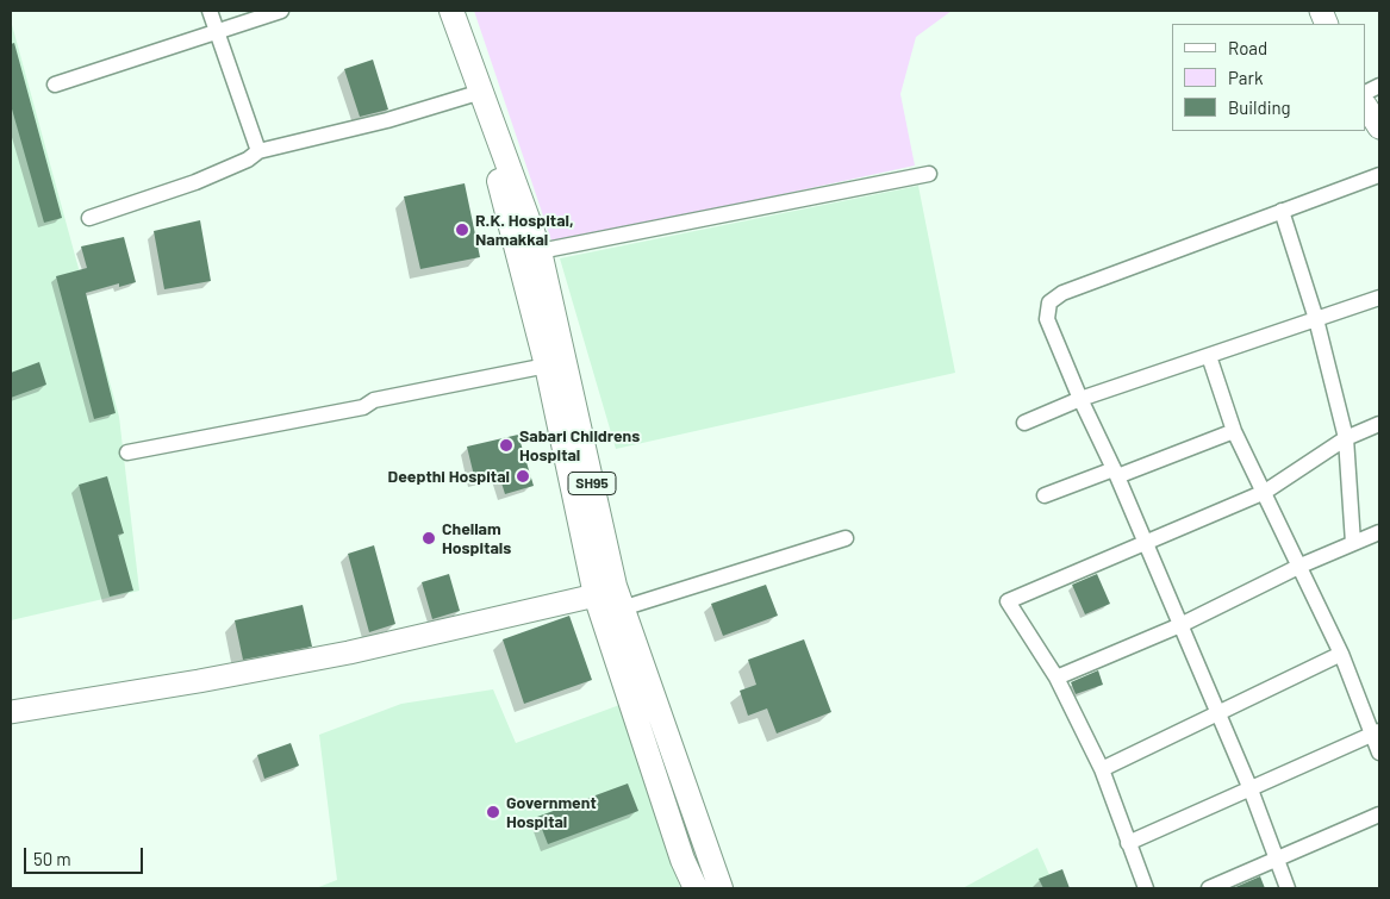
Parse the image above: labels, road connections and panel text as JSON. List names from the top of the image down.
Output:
{
  "streets": {
    "main road": ["SH95"]
  },
  "places": [
    "R.K. Hospital, Namakkal",
    "Sabari Childrens Hospital",
    "Deepthi Hospital",
    "Chellam Hospitals",
    "Government Hospital"
  ],
  "legend": ["Road", "Park", "Building"],
  "scale_bar": "50 m"
}
